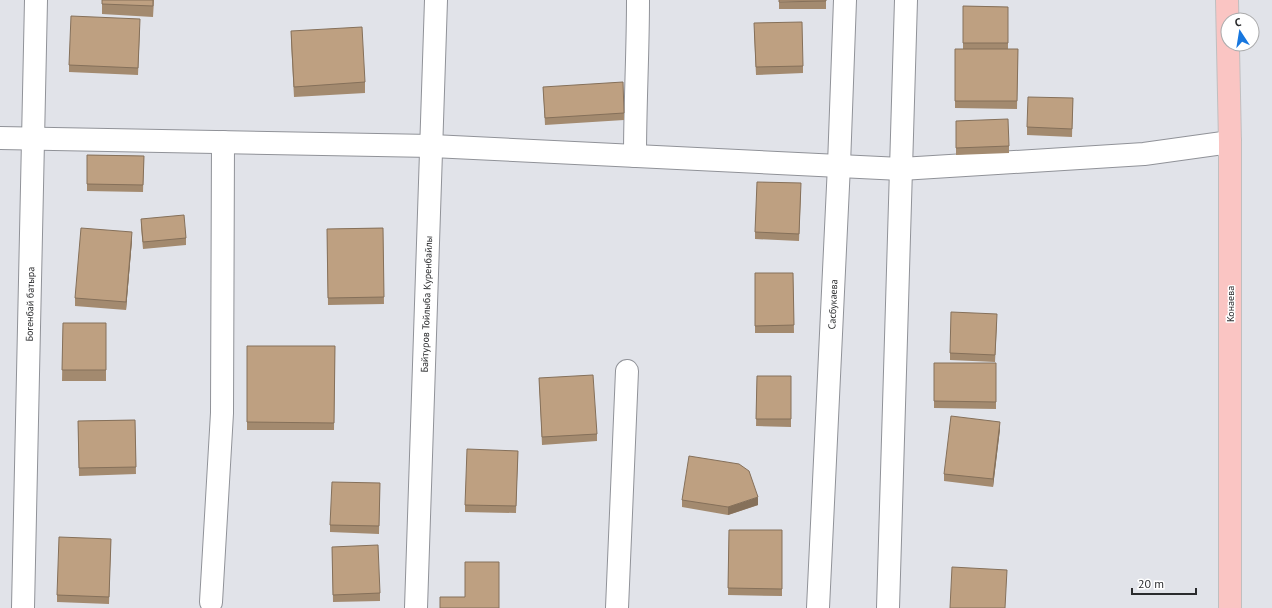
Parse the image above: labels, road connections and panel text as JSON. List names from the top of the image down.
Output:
{
  "streets": {
    "main road": ["Конаева"],
    "street": ["Богенбай батыра", "Байтуров Тойлыба Куренбайлы", "Сасбукаева"]
  },
  "scale_bar": "20 m",
  "north": "top"
}
